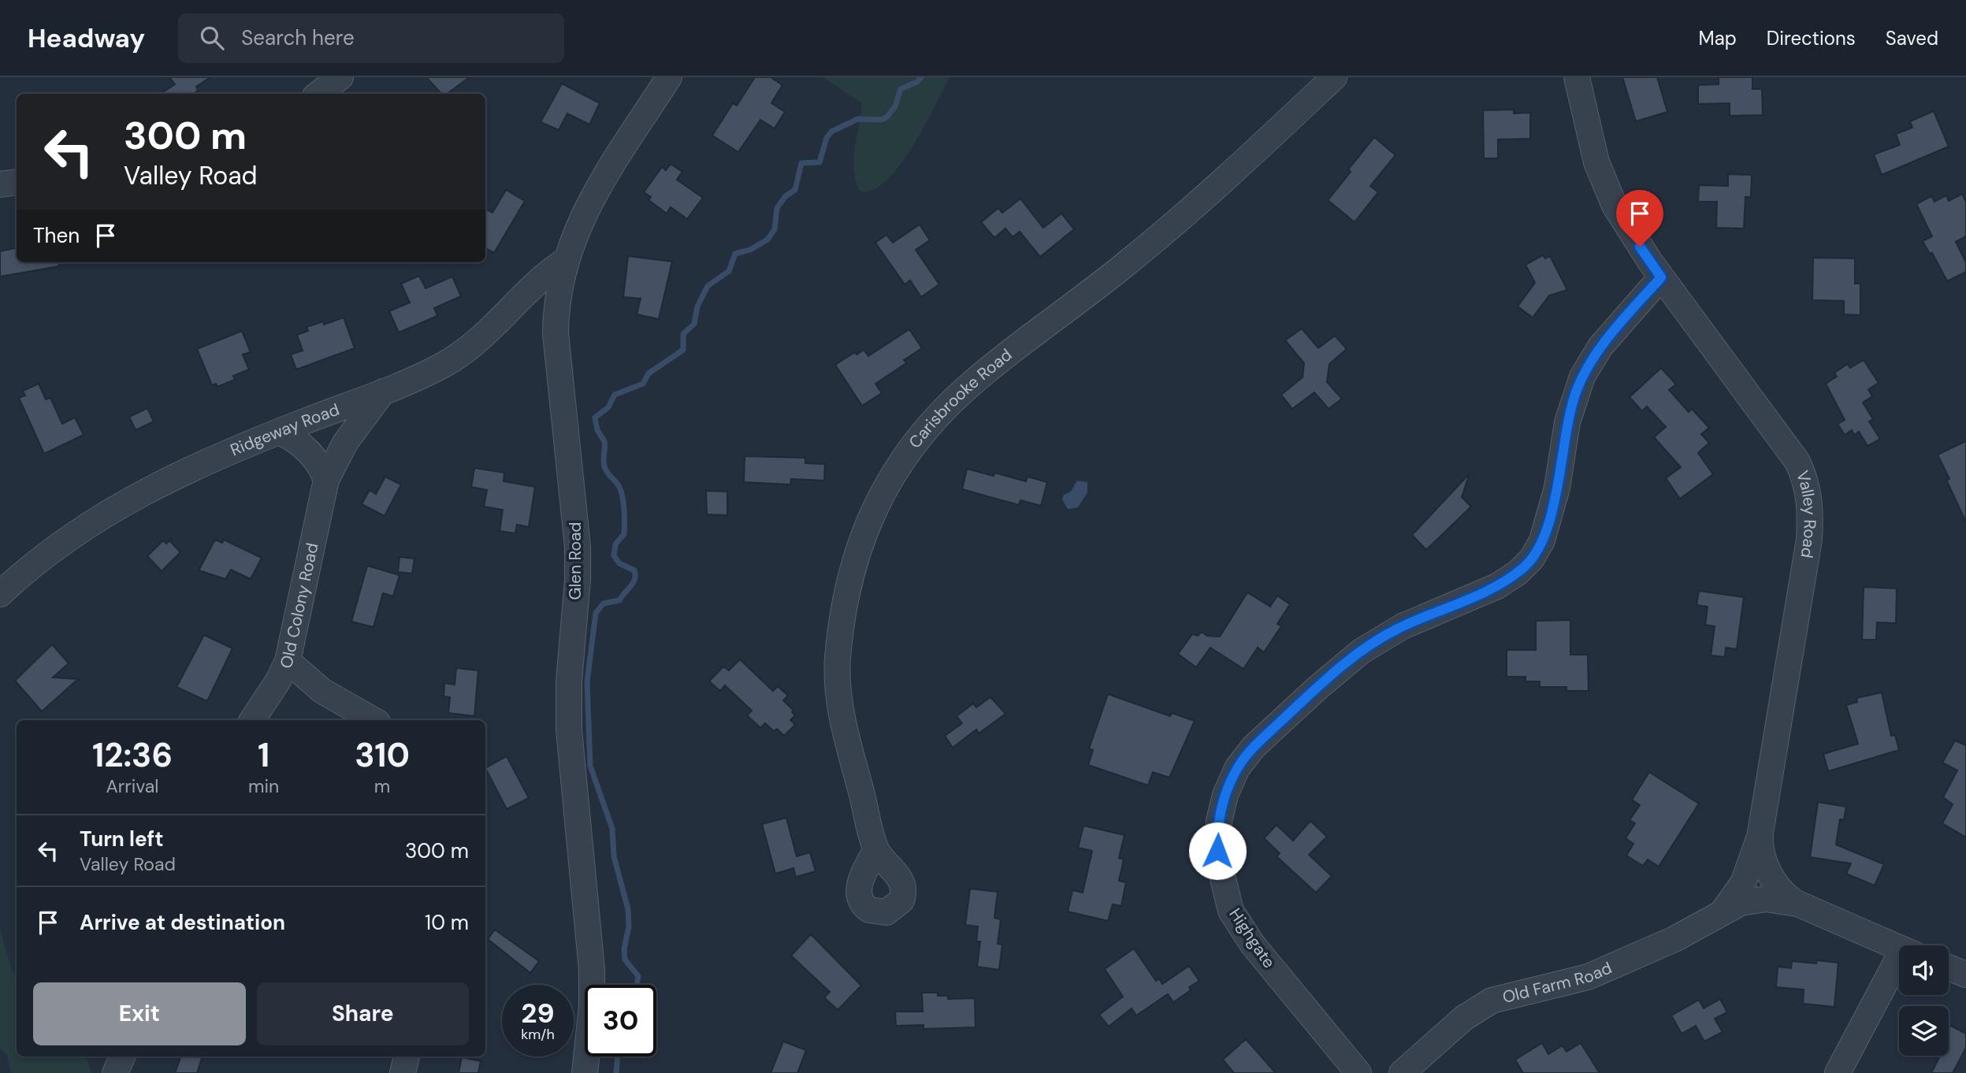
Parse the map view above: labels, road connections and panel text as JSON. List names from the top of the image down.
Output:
{
  "streets": {
    "street": [
      "Carisbrooke Road",
      "Ridgeway Road",
      "Valley Road",
      "Glen Road",
      "Old Colony Road",
      "Highgate",
      "Old Farm Road"
    ]
  },
  "crossings": [
    ["Ridgeway Road", "Glen Road"],
    ["Ridgeway Road", "Old Colony Road"],
    ["Valley Road", "Highgate"],
    ["Valley Road", "Old Farm Road"]
  ],
  "page": {
    "header": "Headway",
    "search": "Search here",
    "nav": ["Map", "Directions", "Saved"],
    "turn": ["300 m", "Valley Road"],
    "then": "Then",
    "eta": [
      "12:36",
      "Arrival",
      "1",
      "min",
      "310",
      "m"
    ],
    "list": [
      {
        "name": "Turn left",
        "note": "Valley Road",
        "value": "300 m"
      },
      {
        "name": "Arrive at destination",
        "value": "10 m"
      }
    ],
    "buttons": ["Exit", "Share"],
    "speed": "29 km/h",
    "limit": "30"
  }
}
